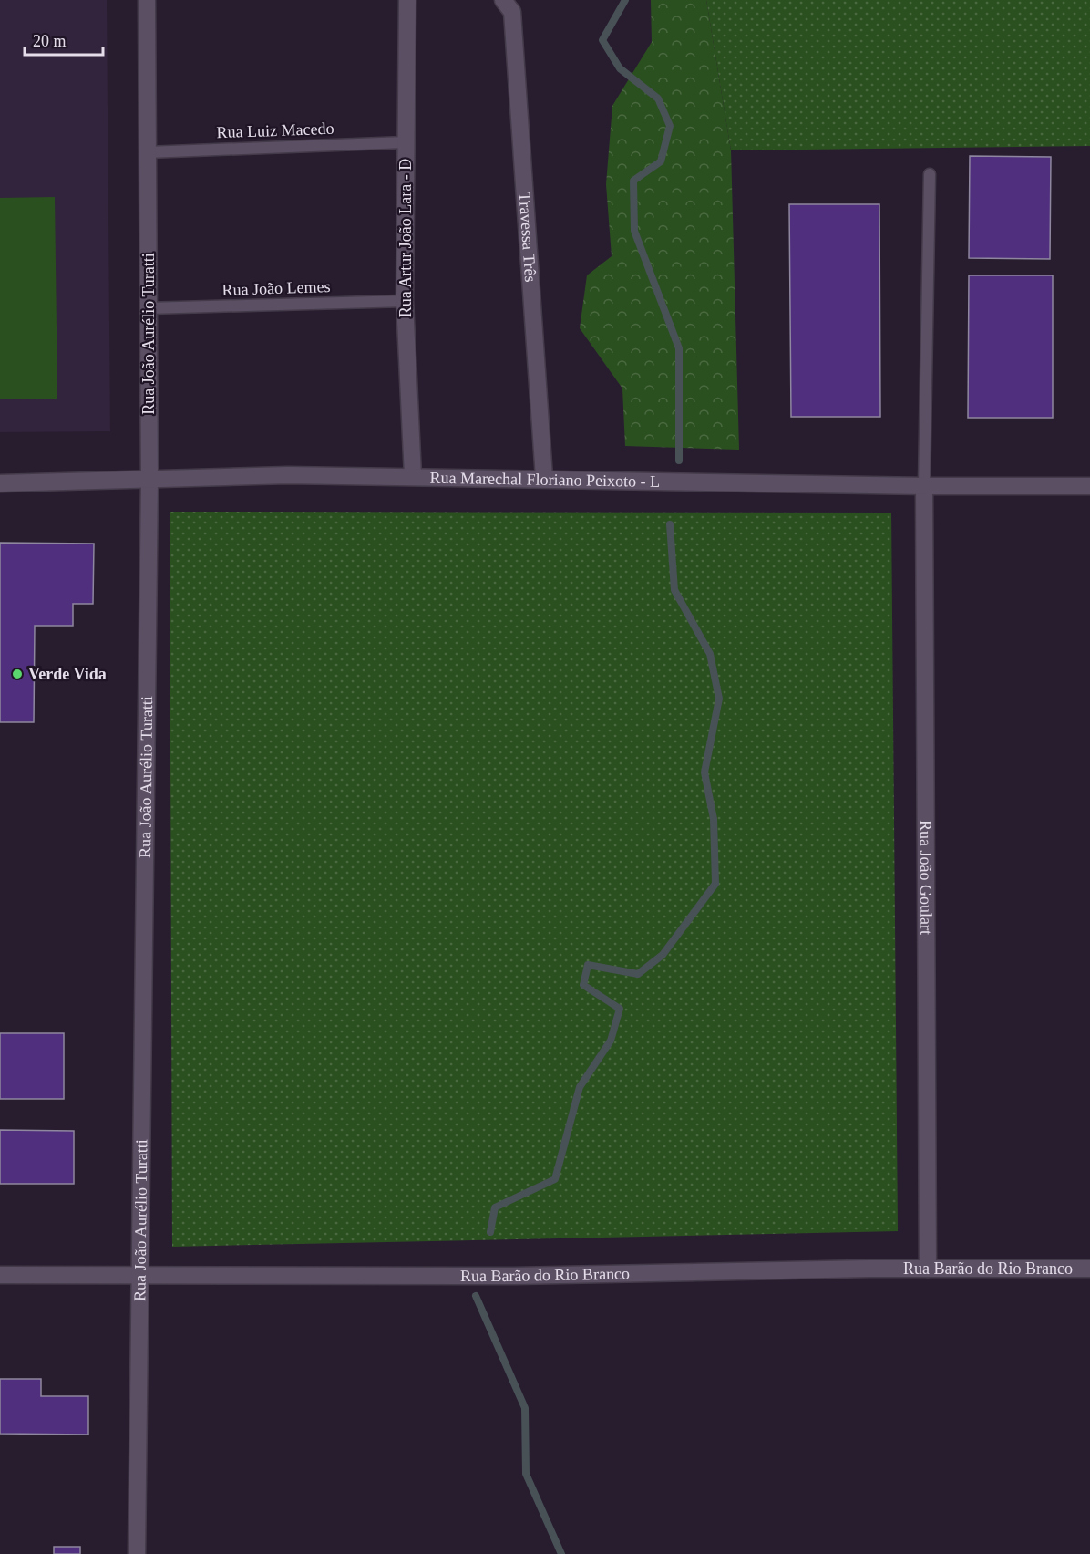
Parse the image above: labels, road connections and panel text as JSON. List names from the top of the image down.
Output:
{
  "streets": {
    "street": [
      "Travessa Três",
      "Rua Artur João Lara - D",
      "Rua João Aurélio Turatti",
      "Rua Marechal Floriano Peixoto - L",
      "Rua João Goulart",
      "Rua Barão do Rio Branco"
    ],
    "lane": ["Rua Luiz Macedo", "Rua João Lemes"]
  },
  "crossings": [
    ["Rua Luiz Macedo", "Rua Artur João Lara - D"],
    ["Rua Luiz Macedo", "Rua João Aurélio Turatti"],
    ["Travessa Três", "Rua Marechal Floriano Peixoto - L"],
    ["Rua Artur João Lara - D", "Rua João Lemes"],
    ["Rua Artur João Lara - D", "Rua Marechal Floriano Peixoto - L"],
    ["Rua João Lemes", "Rua João Aurélio Turatti"],
    ["Rua João Aurélio Turatti", "Rua Marechal Floriano Peixoto - L"],
    ["Rua João Aurélio Turatti", "Rua Barão do Rio Branco"],
    ["Rua Marechal Floriano Peixoto - L", "Rua João Goulart"],
    ["Rua João Goulart", "Rua Barão do Rio Branco"]
  ],
  "places": ["Verde Vida"],
  "scale_bar": "20 m"
}
